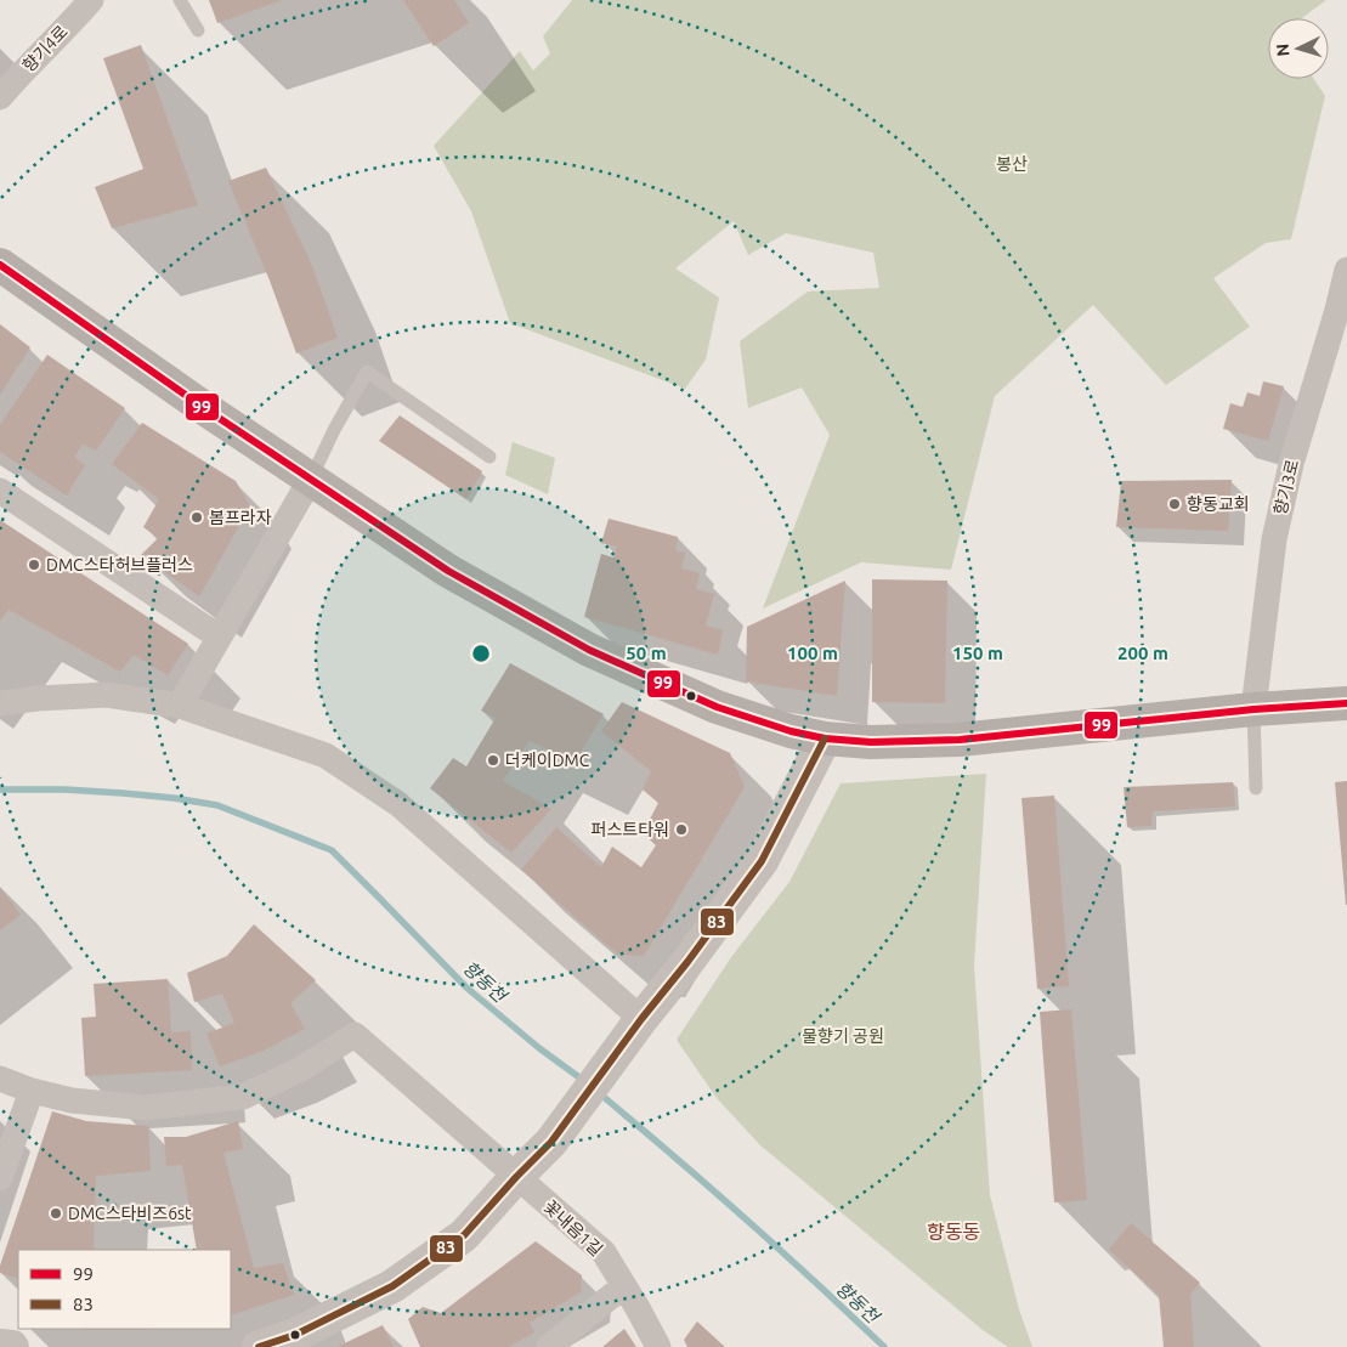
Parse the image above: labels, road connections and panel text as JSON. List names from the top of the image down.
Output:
{
  "streets": {
    "street": ["향기4로", "향기3로", "꽃내음1길"]
  },
  "districts": ["향동동"],
  "water": ["향동천"],
  "parks": ["봉산", "물향기 공원"],
  "places": [
    "향동교회",
    "봄프라자",
    "DMC스타허브플러스",
    "더케이DMC",
    "퍼스트타워",
    "DMC스타비즈6st"
  ],
  "lines": ["transit line 99", "transit line 83"],
  "legend": ["99", "83"],
  "north": "left",
  "rings": [
    "50 m",
    "100 m",
    "150 m",
    "200 m"
  ]
}
